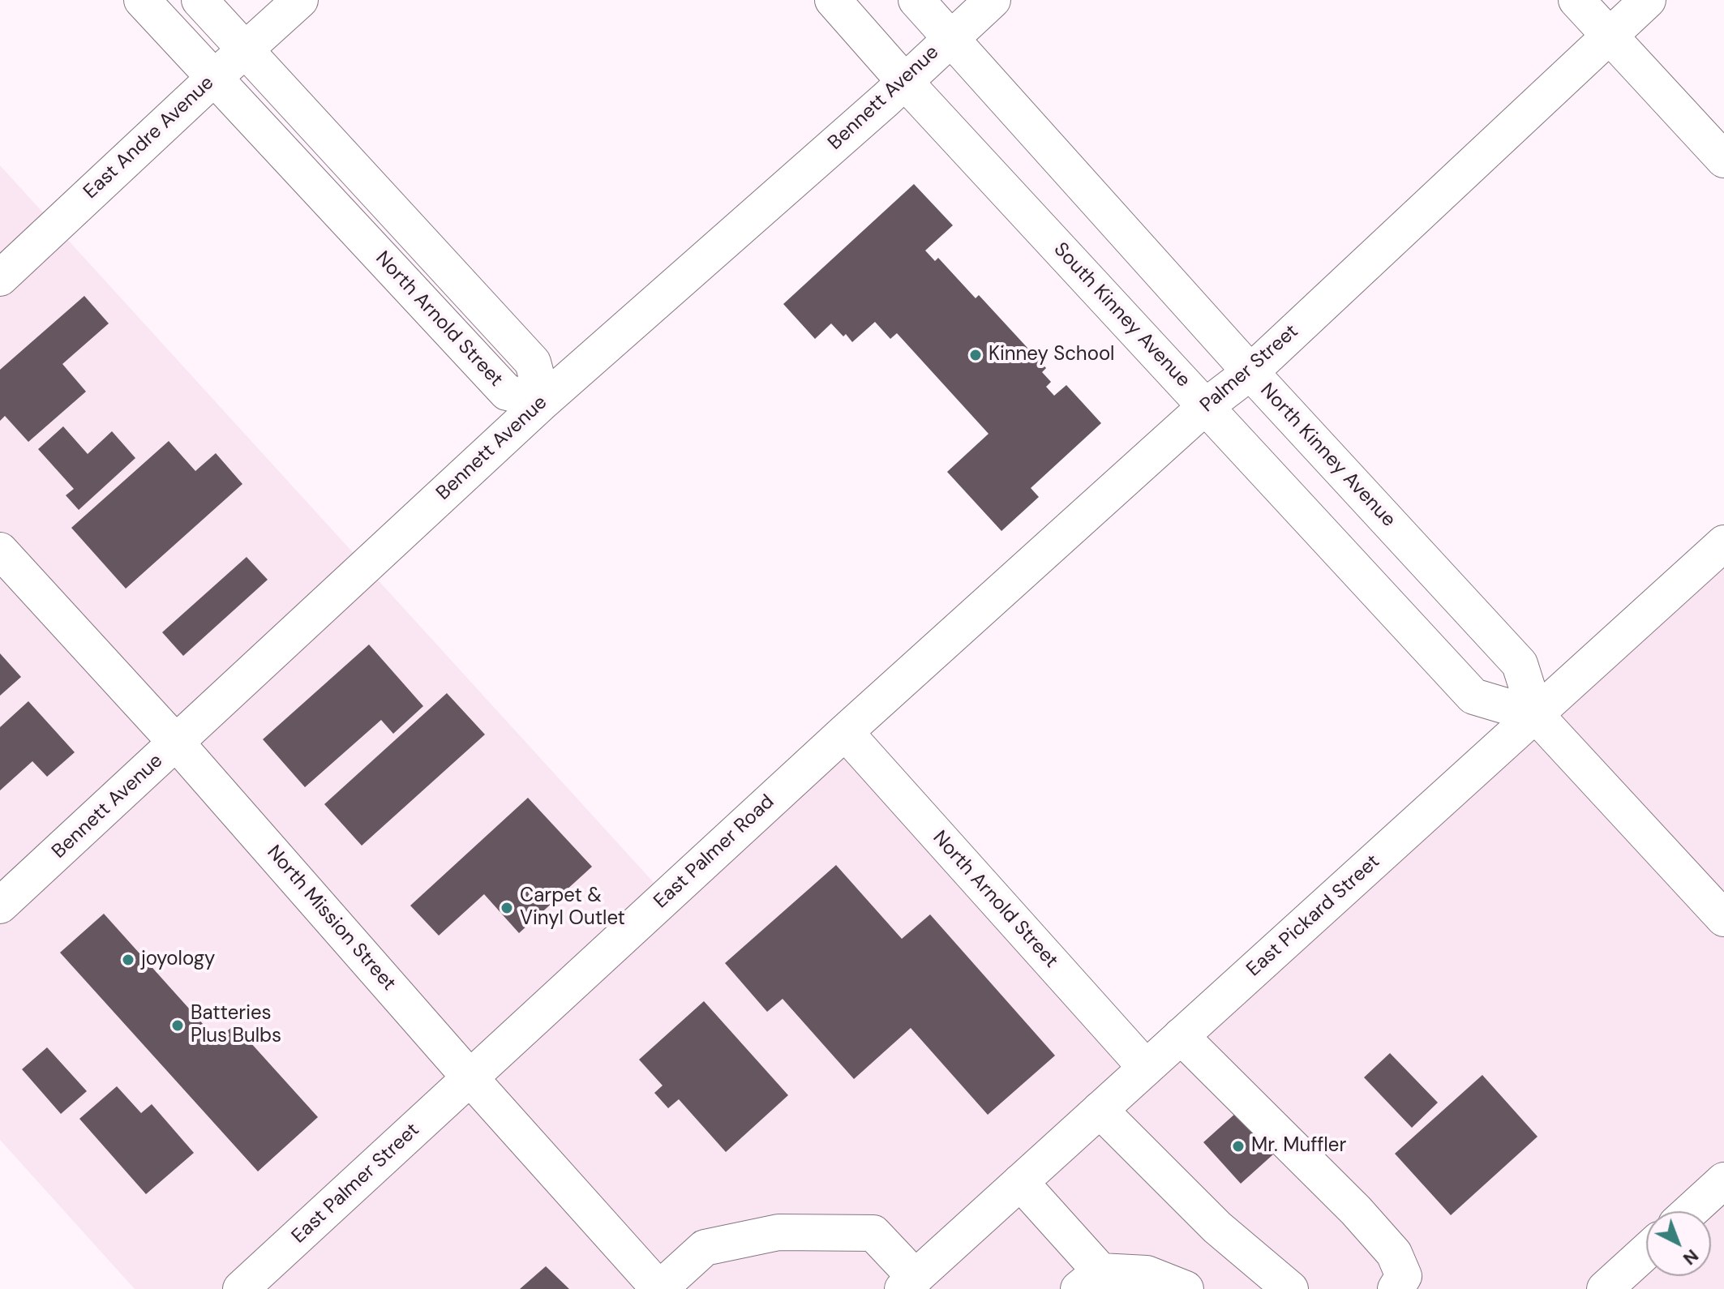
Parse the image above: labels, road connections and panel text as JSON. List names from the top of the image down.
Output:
{
  "streets": {
    "street": [
      "Bennett Avenue",
      "East Andre Avenue",
      "South Kinney Avenue",
      "North Arnold Street",
      "Palmer Street",
      "North Kinney Avenue",
      "East Palmer Road",
      "East Pickard Street",
      "North Mission Street",
      "East Palmer Street"
    ]
  },
  "crossings": [
    ["Bennett Avenue", "South Kinney Avenue"],
    ["Bennett Avenue", "North Arnold Street"],
    ["Bennett Avenue", "North Kinney Avenue"],
    ["Bennett Avenue", "North Mission Street"],
    ["East Andre Avenue", "North Arnold Street"],
    ["South Kinney Avenue", "Palmer Street"],
    ["South Kinney Avenue", "North Kinney Avenue"],
    ["South Kinney Avenue", "East Pickard Street"],
    ["North Arnold Street", "Palmer Street"],
    ["North Arnold Street", "East Palmer Road"],
    ["North Arnold Street", "East Pickard Street"],
    ["Palmer Street", "North Kinney Avenue"],
    ["Palmer Street", "East Palmer Road"],
    ["North Kinney Avenue", "East Pickard Street"],
    ["East Palmer Road", "North Mission Street"],
    ["East Palmer Road", "East Palmer Street"],
    ["North Mission Street", "East Palmer Street"]
  ],
  "places": [
    "Kinney School",
    "Carpet & Vinyl Outlet",
    "joyology",
    "Batteries Plus Bulbs",
    "Mr. Muffler"
  ],
  "north": "bottom right"
}
